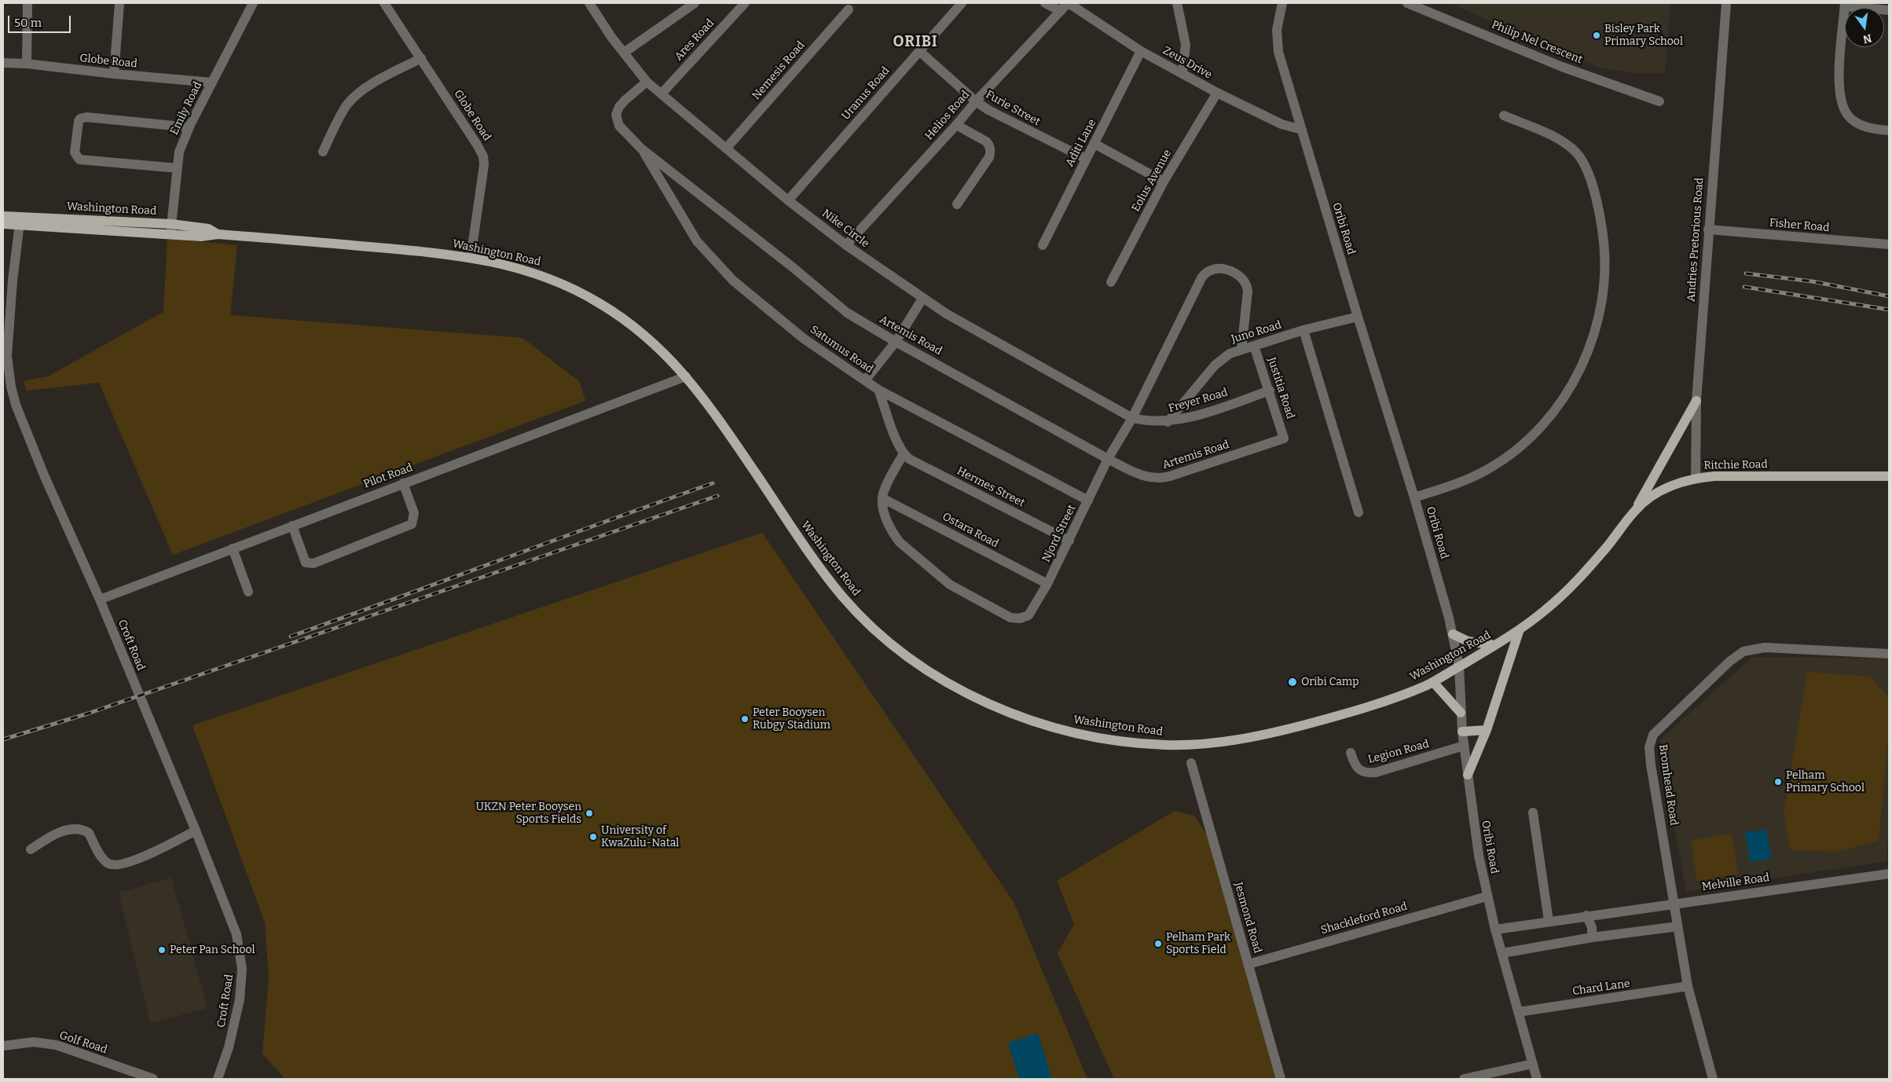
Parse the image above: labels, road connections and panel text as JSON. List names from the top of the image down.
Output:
{
  "streets": {
    "main road": ["Washington Road", "Ritchie Road"],
    "street": [
      "Ares Road",
      "Philip Nel Crescent",
      "Globe Road",
      "Zeus Drive",
      "Nemesis Road",
      "Uranus Road",
      "Emily Road",
      "Furie Street",
      "Helios Road",
      "Aditi Lane",
      "Eolus Avenue",
      "Fisher Road",
      "Nike Circle",
      "Oribi Road",
      "Andries Pretorious Road",
      "Juno Road",
      "Artemis Road",
      "Satumus Road",
      "Justitia Road",
      "Freyer Road",
      "Pilot Road",
      "Hermes Street",
      "Ostara Road",
      "Njord Street",
      "Croft Road",
      "Legion Road",
      "Bromhead Road",
      "Melville Road",
      "Jesmond Road",
      "Shackleford Road",
      "Chard Lane",
      "Golf Road"
    ]
  },
  "crossings": [
    ["Ares Road", "Nike Circle"],
    ["Globe Road", "Emily Road"],
    ["Globe Road", "Washington Road"],
    ["Zeus Drive", "Helios Road"],
    ["Zeus Drive", "Aditi Lane"],
    ["Zeus Drive", "Eolus Avenue"],
    ["Zeus Drive", "Oribi Road"],
    ["Nemesis Road", "Nike Circle"],
    ["Uranus Road", "Furie Street"],
    ["Uranus Road", "Nike Circle"],
    ["Emily Road", "Washington Road"],
    ["Furie Street", "Helios Road"],
    ["Furie Street", "Aditi Lane"],
    ["Helios Road", "Nike Circle"],
    ["Washington Road", "Oribi Road"],
    ["Washington Road", "Ritchie Road"],
    ["Washington Road", "Pilot Road"],
    ["Washington Road", "Croft Road"],
    ["Fisher Road", "Andries Pretorious Road"],
    ["Nike Circle", "Artemis Road"],
    ["Nike Circle", "Freyer Road"],
    ["Nike Circle", "Njord Street"],
    ["Oribi Road", "Juno Road"],
    ["Oribi Road", "Legion Road"],
    ["Oribi Road", "Melville Road"],
    ["Oribi Road", "Shackleford Road"],
    ["Oribi Road", "Chard Lane"],
    ["Andries Pretorious Road", "Ritchie Road"],
    ["Juno Road", "Justitia Road"],
    ["Juno Road", "Freyer Road"],
    ["Juno Road", "Njord Street"],
    ["Artemis Road", "Satumus Road"],
    ["Artemis Road", "Justitia Road"],
    ["Artemis Road", "Njord Street"],
    ["Satumus Road", "Njord Street"],
    ["Justitia Road", "Freyer Road"],
    ["Freyer Road", "Njord Street"],
    ["Pilot Road", "Croft Road"],
    ["Hermes Street", "Njord Street"],
    ["Ostara Road", "Njord Street"],
    ["Bromhead Road", "Melville Road"],
    ["Bromhead Road", "Chard Lane"],
    ["Jesmond Road", "Shackleford Road"]
  ],
  "districts": ["ORIBI"],
  "places": [
    "Bisley Park Primary School",
    "Oribi Camp",
    "Peter Booysen Rubgy Stadium",
    "Pelham Primary School",
    "UKZN Peter Booysen Sports Fields",
    "University of KwaZulu-Natal",
    "Pelham Park Sports Field",
    "Peter Pan School"
  ],
  "scale_bar": "50 m",
  "north": "bottom"
}
